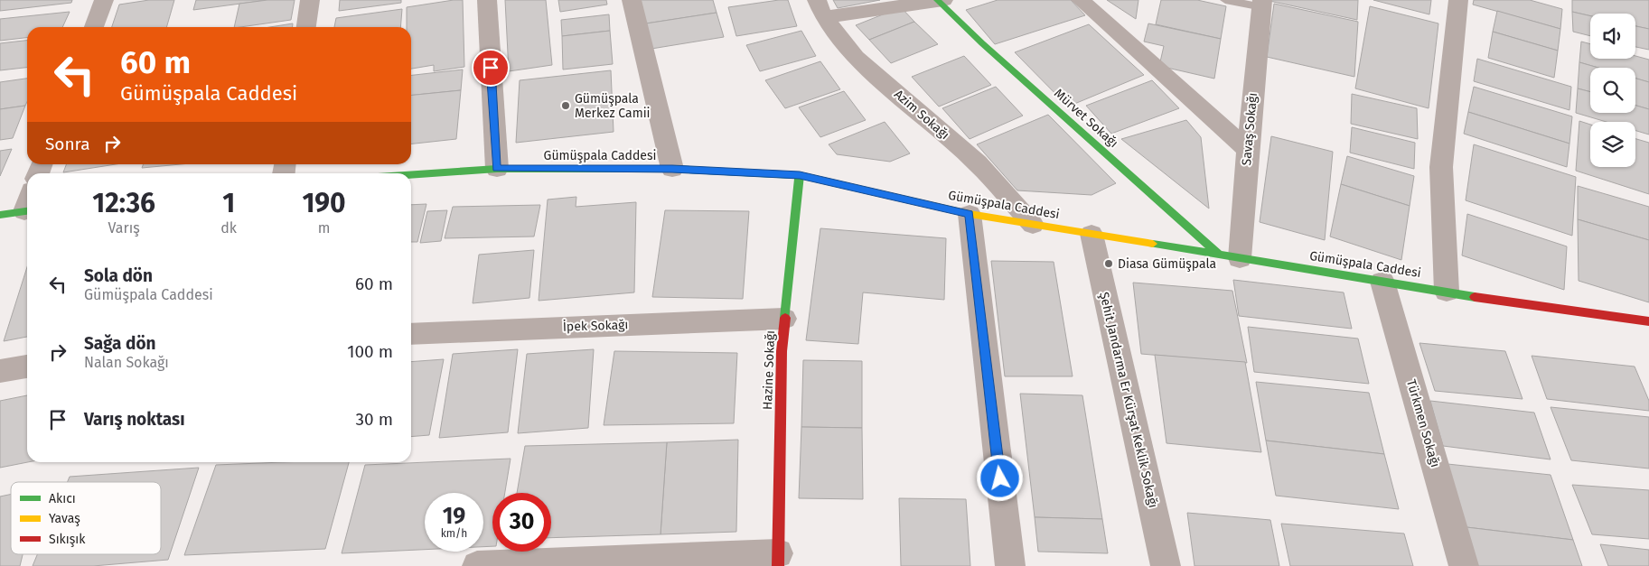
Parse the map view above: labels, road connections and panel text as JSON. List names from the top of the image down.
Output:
{
  "streets": {
    "street": [
      "Azim Sokağı",
      "Mürvet Sokağı",
      "Savaş Sokağı",
      "Gümüşpala Caddesi",
      "İpek Sokağı",
      "Hazine Sokağı",
      "Şehit Jandarma Er Kürşat Keklik Sokağı",
      "Türkmen Sokağı"
    ]
  },
  "crossings": [
    ["Azim Sokağı", "Gümüşpala Caddesi"],
    ["Mürvet Sokağı", "Savaş Sokağı"],
    ["Mürvet Sokağı", "Gümüşpala Caddesi"],
    ["Savaş Sokağı", "Gümüşpala Caddesi"],
    ["Gümüşpala Caddesi", "Hazine Sokağı"],
    ["Gümüşpala Caddesi", "Şehit Jandarma Er Kürşat Keklik Sokağı"],
    ["Gümüşpala Caddesi", "Türkmen Sokağı"],
    ["İpek Sokağı", "Hazine Sokağı"]
  ],
  "places": ["Gümüşpala Merkez Camii", "Diasa Gümüşpala"],
  "legend": ["Akıcı", "Yavaş", "Sıkışık"],
  "page": {
    "turn": ["60 m", "Gümüşpala Caddesi"],
    "then": "Sonra",
    "eta": [
      "12:36",
      "Varış",
      "1",
      "dk",
      "190",
      "m"
    ],
    "list": [
      {
        "name": "Sola dön",
        "note": "Gümüşpala Caddesi",
        "value": "60 m"
      },
      {
        "name": "Sağa dön",
        "note": "Nalan Sokağı",
        "value": "100 m"
      },
      {
        "name": "Varış noktası",
        "value": "30 m"
      }
    ],
    "speed": "19 km/h",
    "limit": "30"
  }
}
